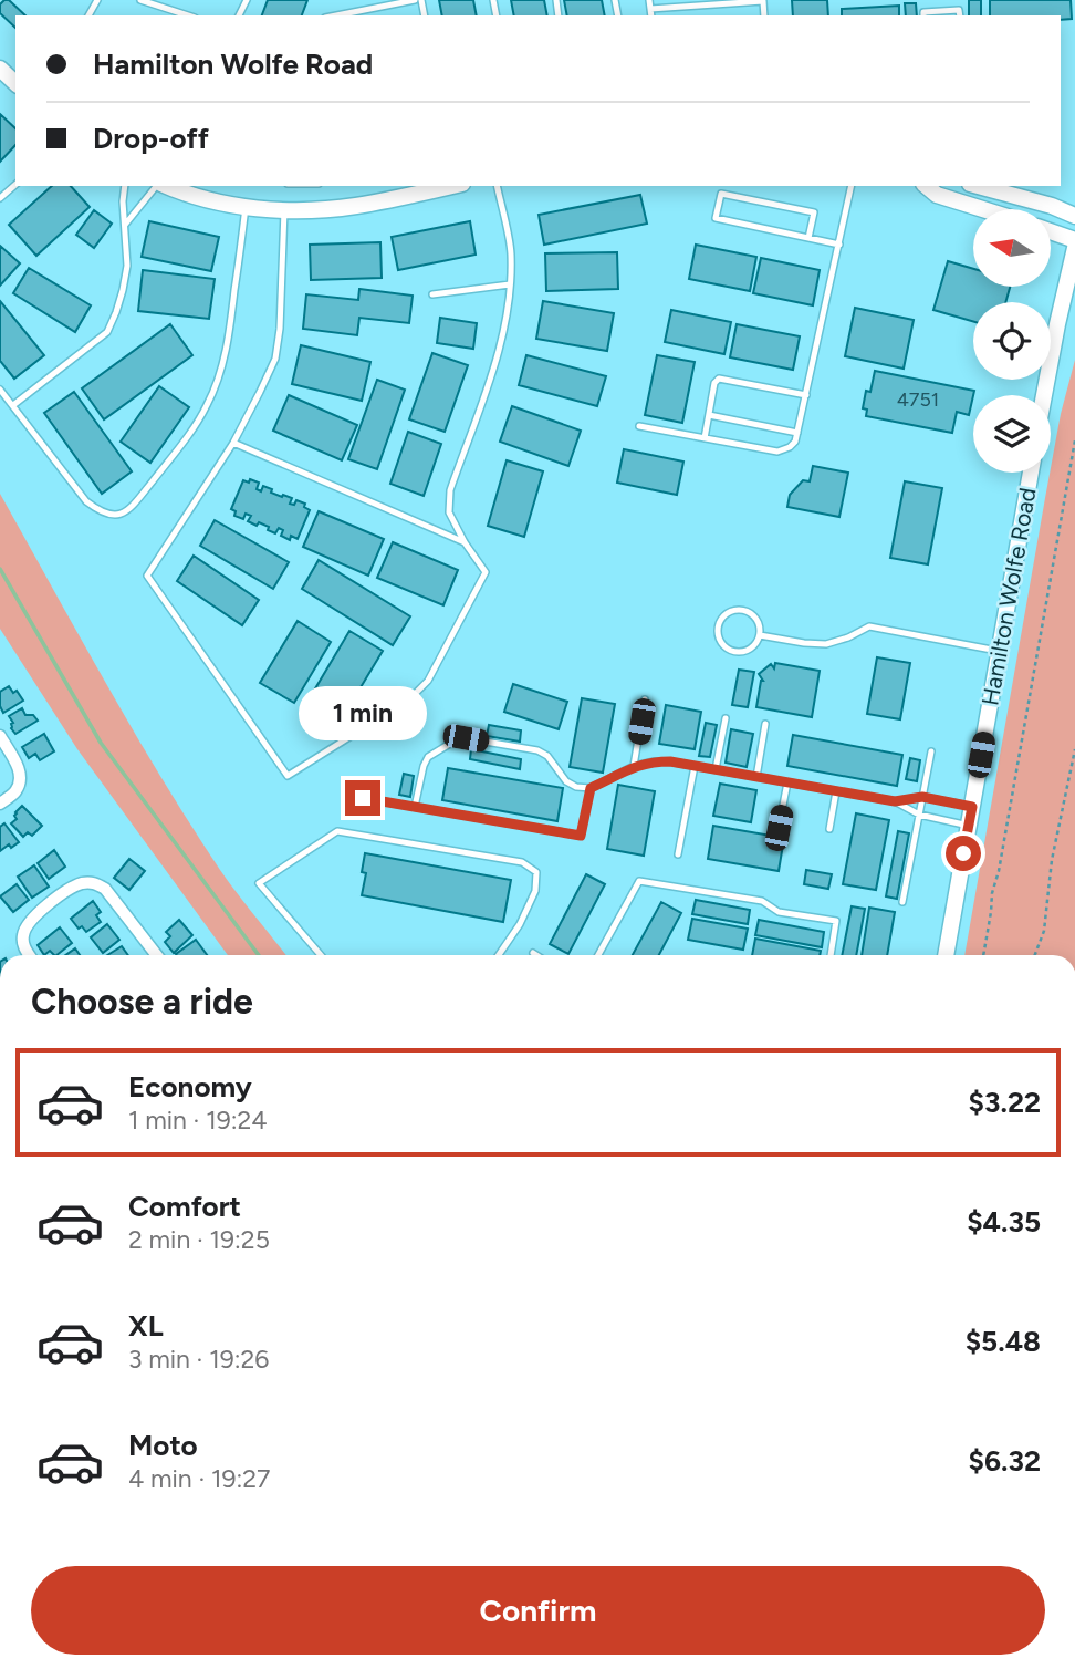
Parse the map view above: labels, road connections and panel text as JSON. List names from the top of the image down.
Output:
{
  "streets": {
    "street": ["Hamilton Wolfe Road"]
  },
  "house_numbers": ["4751"],
  "north": "left",
  "page": {
    "banner": ["Hamilton Wolfe Road", "Drop-off"],
    "bubble": "1 min",
    "heading": "Choose a ride",
    "list": [
      {
        "name": "Economy",
        "note": "1 min · 19:24",
        "value": "$3.22"
      },
      {
        "name": "Comfort",
        "note": "2 min · 19:25",
        "value": "$4.35"
      },
      {
        "name": "XL",
        "note": "3 min · 19:26",
        "value": "$5.48"
      },
      {
        "name": "Moto",
        "note": "4 min · 19:27",
        "value": "$6.32"
      }
    ],
    "buttons": "Confirm"
  }
}
